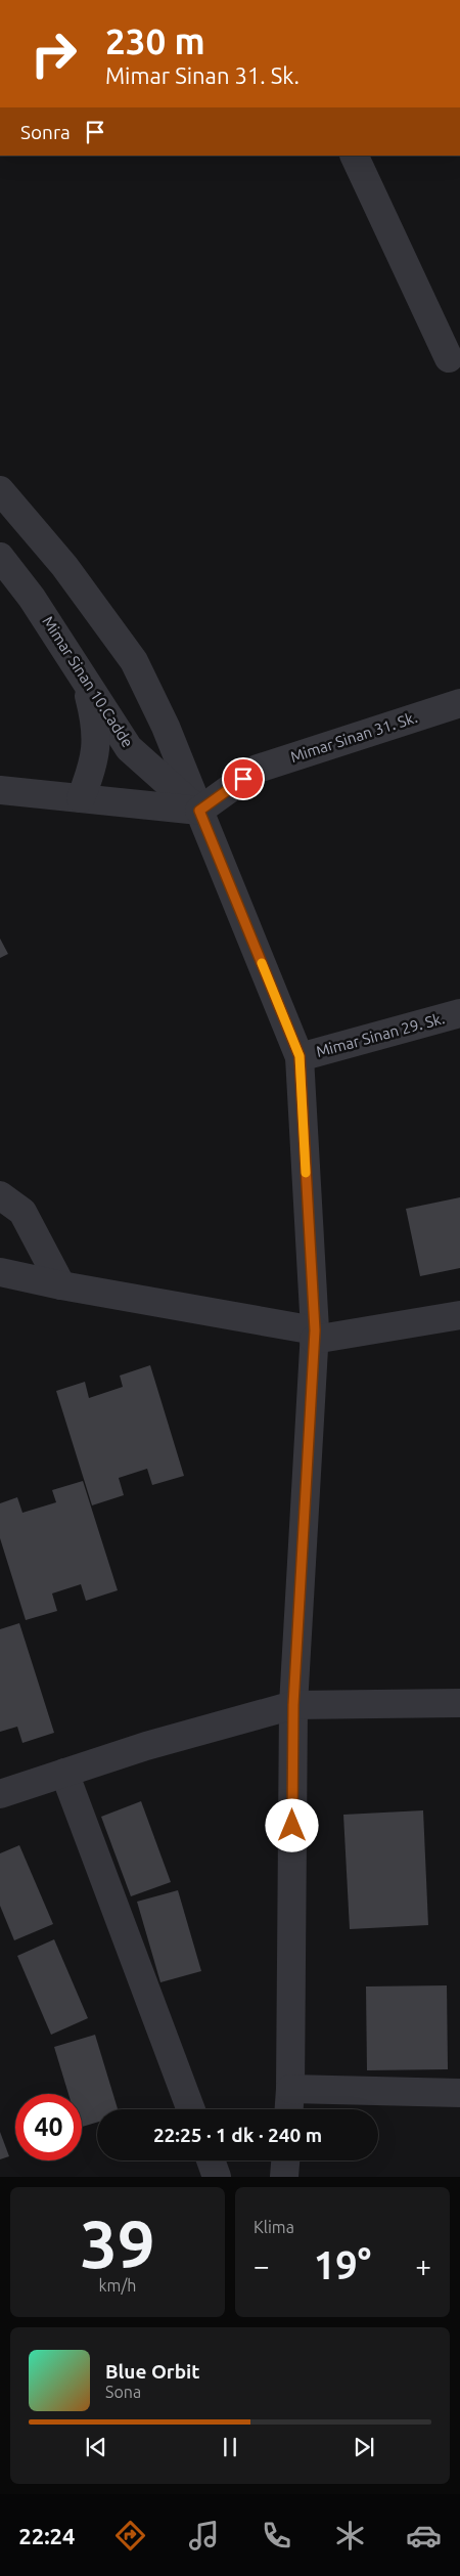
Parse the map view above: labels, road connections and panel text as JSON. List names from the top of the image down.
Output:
{
  "streets": {
    "street": ["Mimar Sinan 10.Cadde", "Mimar Sinan 31. Sk.", "Mimar Sinan 29. Sk."]
  },
  "crossings": [
    ["Mimar Sinan 10.Cadde", "Mimar Sinan 31. Sk."]
  ],
  "page": {
    "turn": ["230 m", "Mimar Sinan 31. Sk."],
    "then": "Sonra",
    "limit": "40",
    "trip": "22:25 · 1 dk · 240 m",
    "tile": [
      ["39", "km/h"],
      "Klima"
    ],
    "heat": ["−", "19°", "+"],
    "song": ["Blue Orbit", "Sona"],
    "tabs": "22:24"
  }
}
